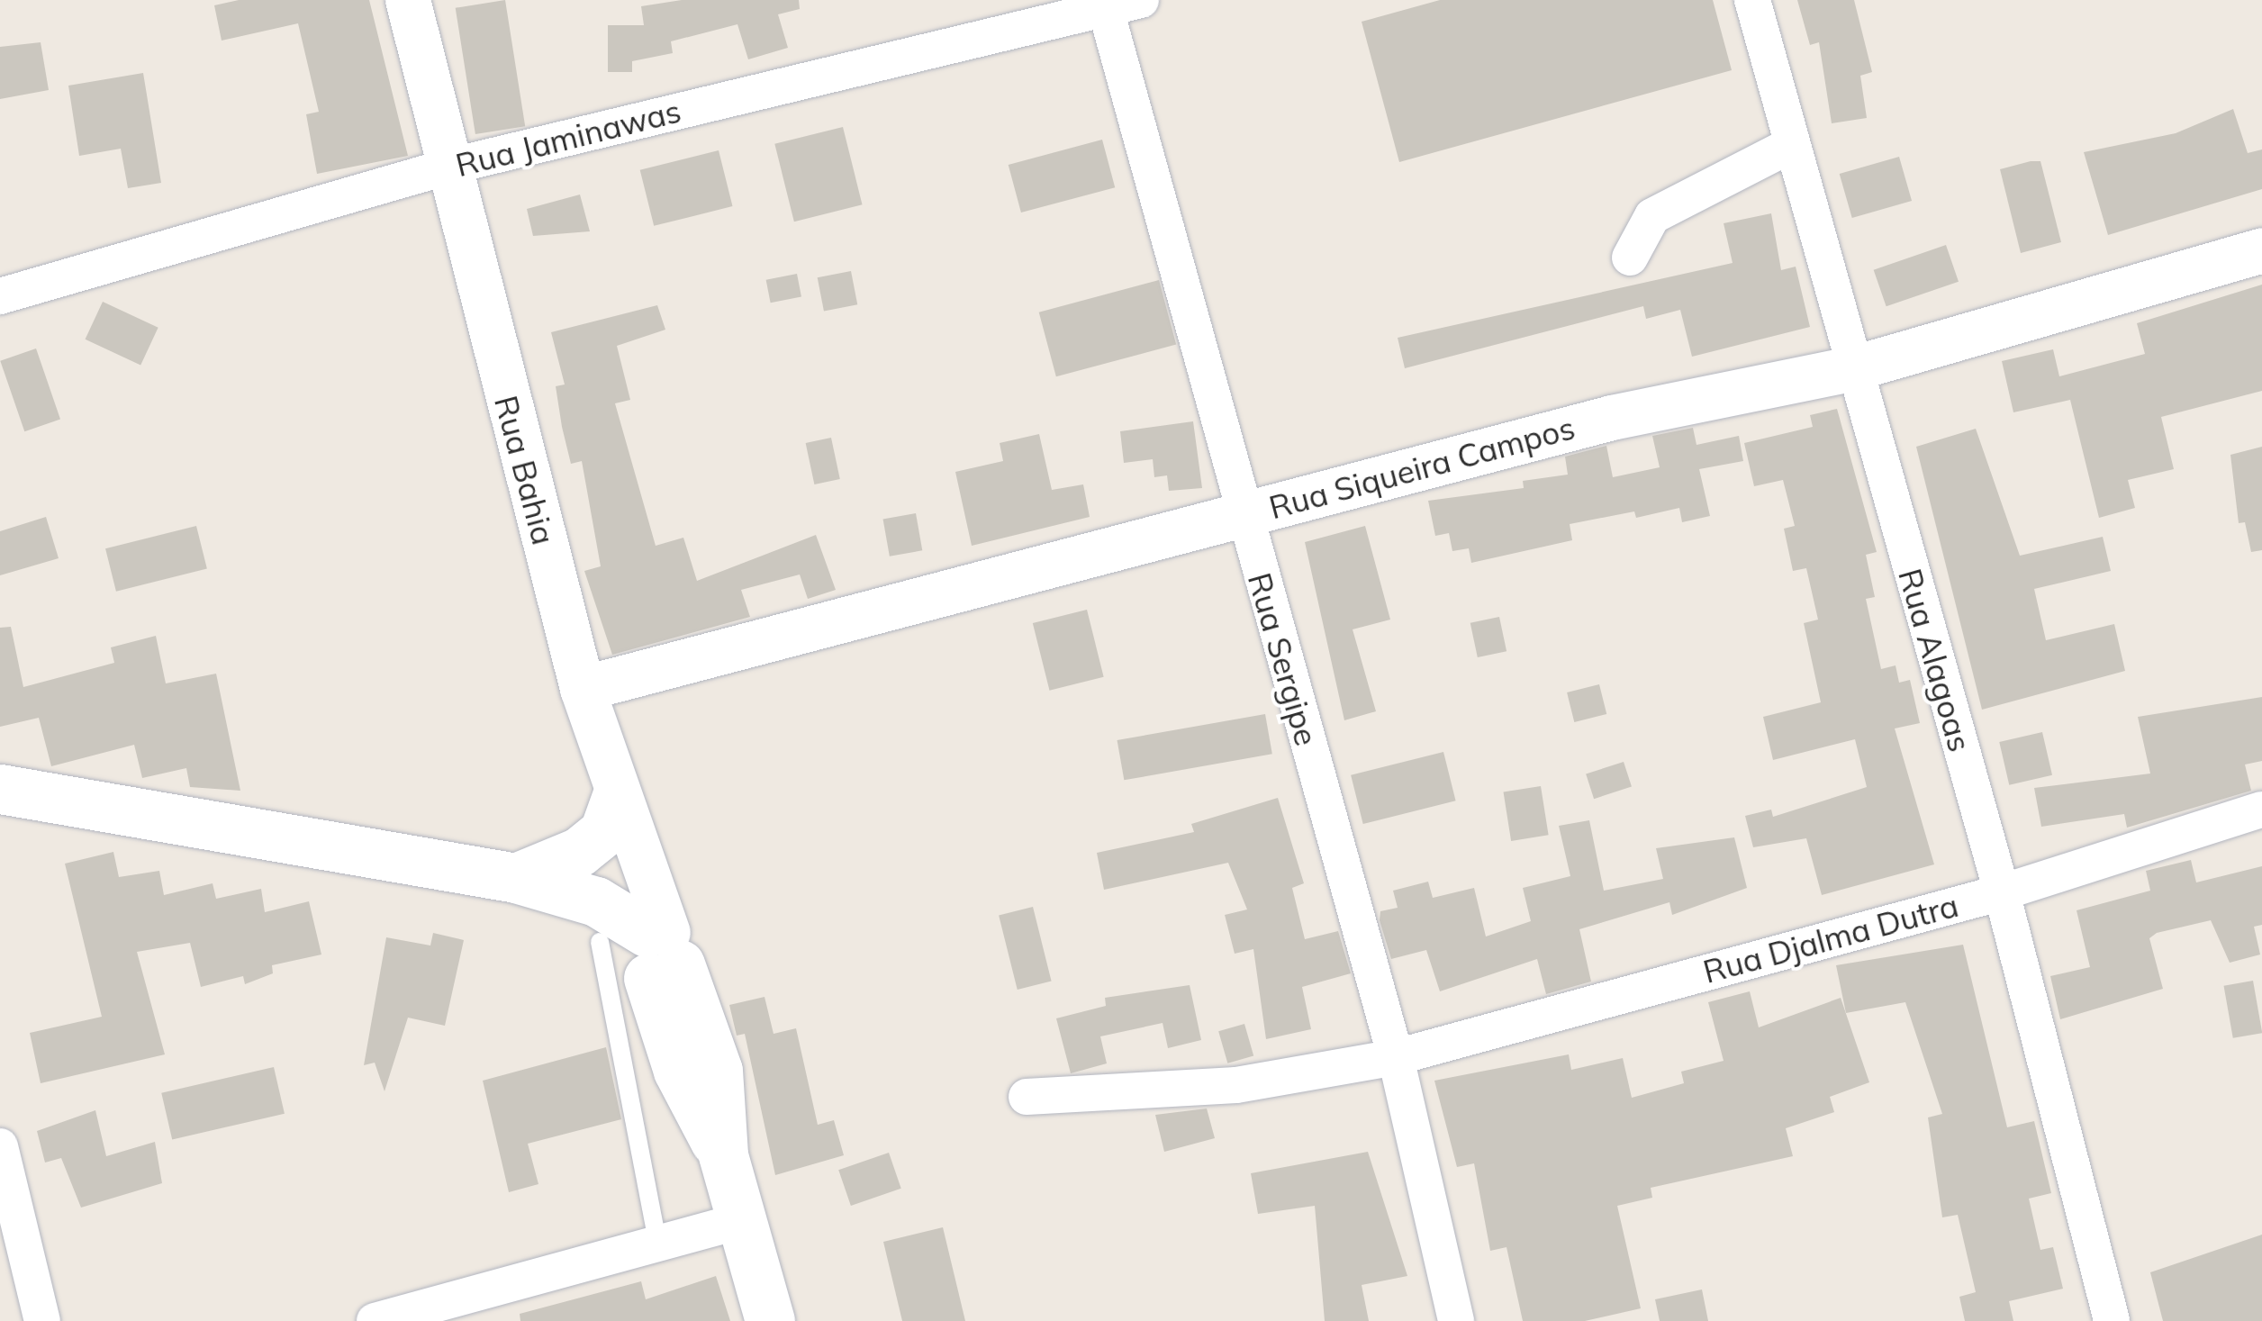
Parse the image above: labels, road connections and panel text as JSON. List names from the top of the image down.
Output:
{
  "streets": {
    "street": [
      "Rua Jaminawas",
      "Rua Siqueira Campos",
      "Rua Bahia",
      "Rua Sergipe",
      "Rua Alagoas",
      "Rua Djalma Dutra"
    ]
  },
  "crossings": [
    ["Rua Jaminawas", "Rua Bahia"],
    ["Rua Jaminawas", "Rua Sergipe"],
    ["Rua Siqueira Campos", "Rua Bahia"],
    ["Rua Siqueira Campos", "Rua Sergipe"],
    ["Rua Siqueira Campos", "Rua Alagoas"],
    ["Rua Sergipe", "Rua Djalma Dutra"],
    ["Rua Alagoas", "Rua Djalma Dutra"]
  ]
}
